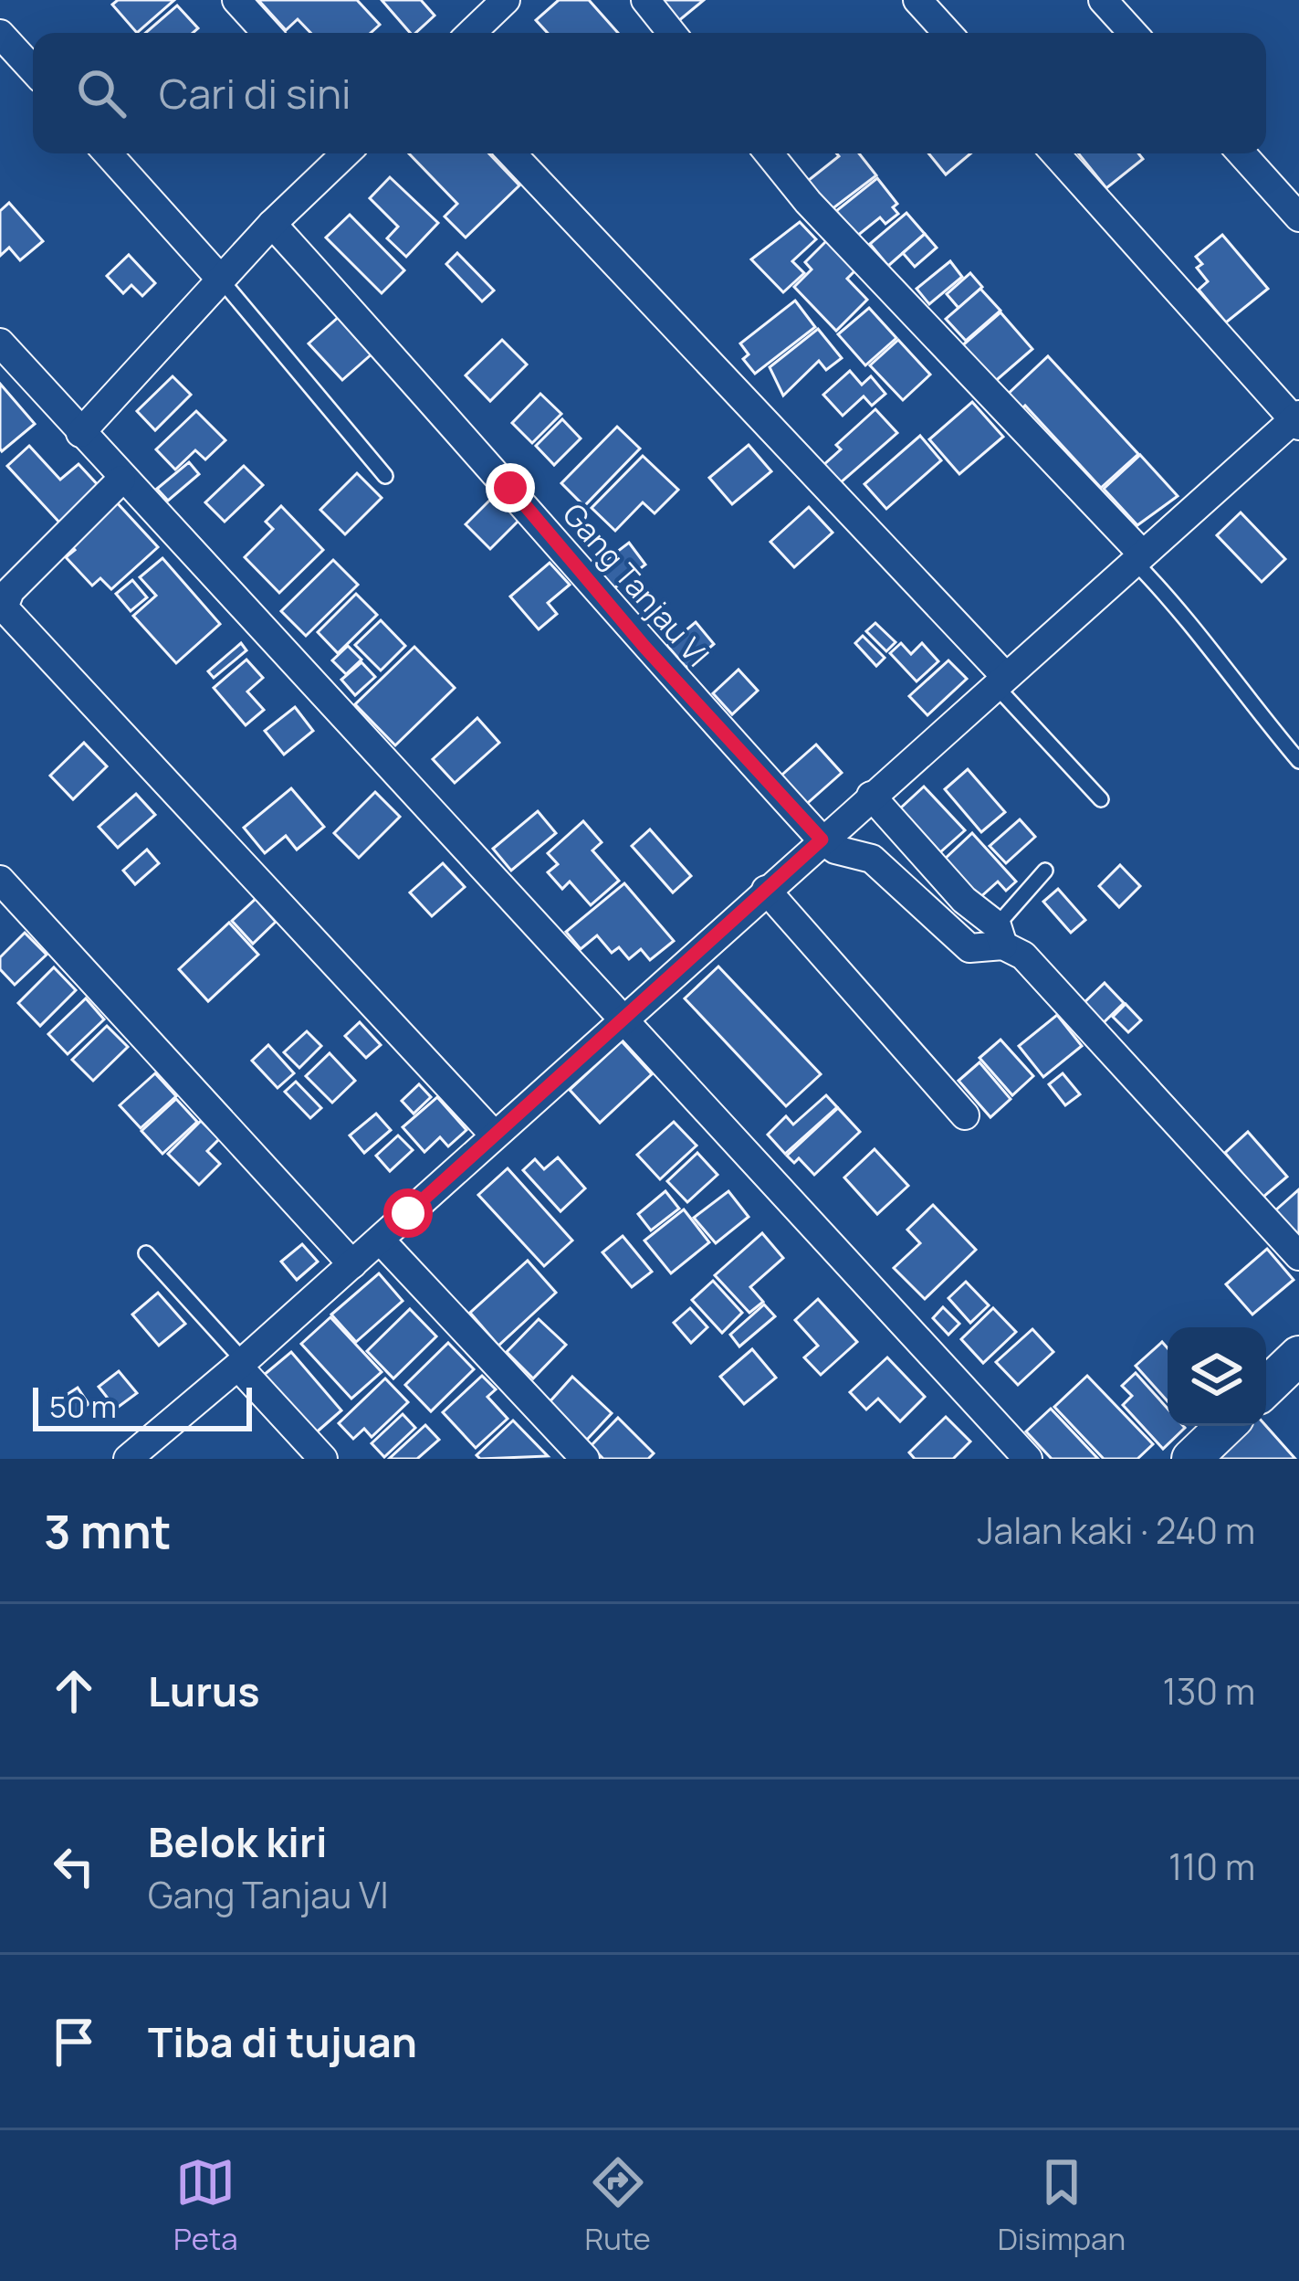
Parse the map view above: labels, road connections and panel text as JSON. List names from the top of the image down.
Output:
{
  "streets": {
    "street": ["Gang Tanjau VI"]
  },
  "scale_bar": "50 m",
  "page": {
    "search": "Cari di sini",
    "scale": "50 m",
    "heading": ["3 mnt", "Jalan kaki · 240 m"],
    "list": [
      ["Lurus", "130 m"],
      ["Belok kiri", "Gang Tanjau VI", "110 m"],
      "Tiba di tujuan"
    ],
    "nav": ["Peta", "Rute", "Disimpan"]
  }
}
